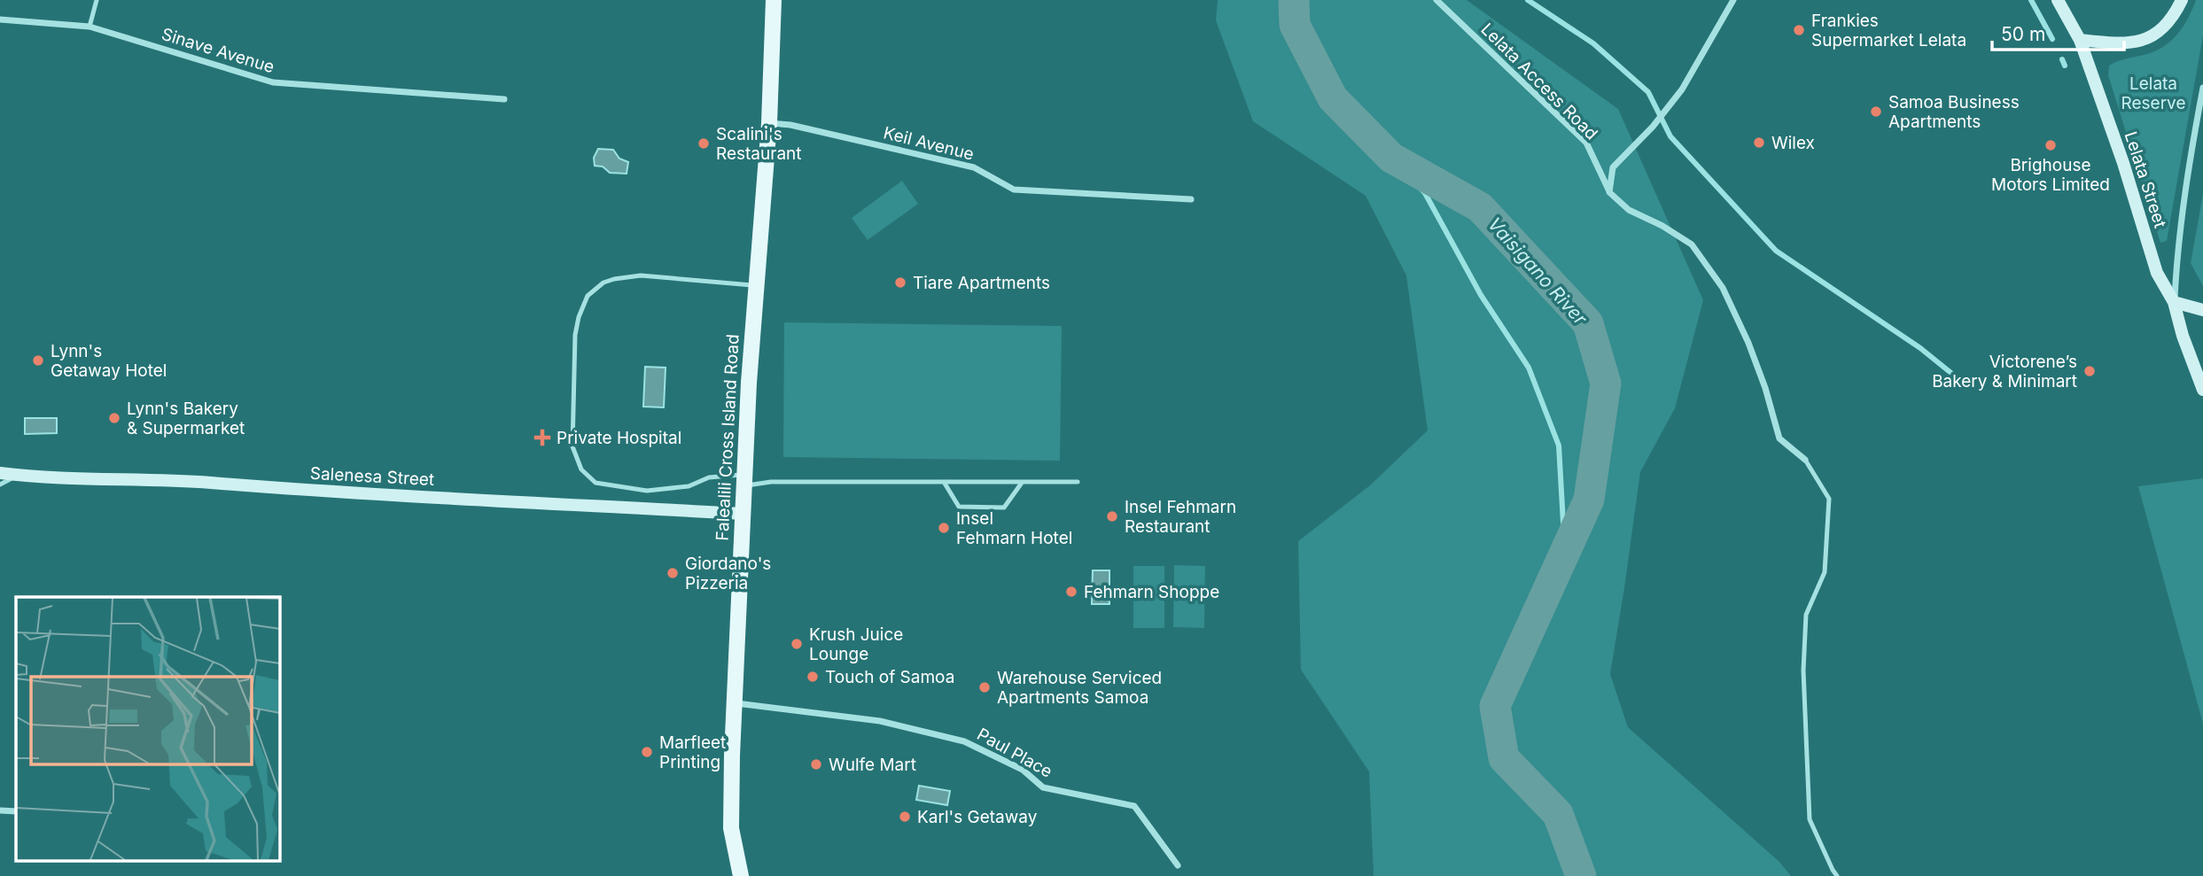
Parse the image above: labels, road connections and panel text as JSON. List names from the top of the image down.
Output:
{
  "streets": {
    "main road": ["Lelata Street", "Falealili Cross Island Road", "Salenesa Street"],
    "street": [
      "Sinave Avenue",
      "Lelata Access Road",
      "Keil Avenue",
      "Paul Place"
    ]
  },
  "crossings": [
    ["Keil Avenue", "Falealili Cross Island Road"],
    ["Falealili Cross Island Road", "Salenesa Street"],
    ["Falealili Cross Island Road", "Paul Place"]
  ],
  "water": ["Vaisigano River"],
  "parks": ["Lelata Reserve"],
  "places": {
    "other": [
      "Frankies Supermarket Lelata",
      "Samoa Business Apartments",
      "Wilex",
      "Scalini's Restaurant",
      "Brighouse Motors Limited",
      "Tiare Apartments",
      "Lynn's Getaway Hotel",
      "Victorene’s Bakery & Minimart",
      "Lynn's Bakery & Supermarket",
      "Insel Fehmarn Restaurant",
      "Insel Fehmarn Hotel",
      "Giordano's Pizzeria",
      "Fehmarn Shoppe",
      "Krush Juice Lounge",
      "Touch of Samoa",
      "Warehouse Serviced Apartments Samoa",
      "Marfleet Printing",
      "Wulfe Mart",
      "Karl's Getaway"
    ],
    "health": ["Private Hospital"]
  },
  "scale_bar": "50 m"
}
